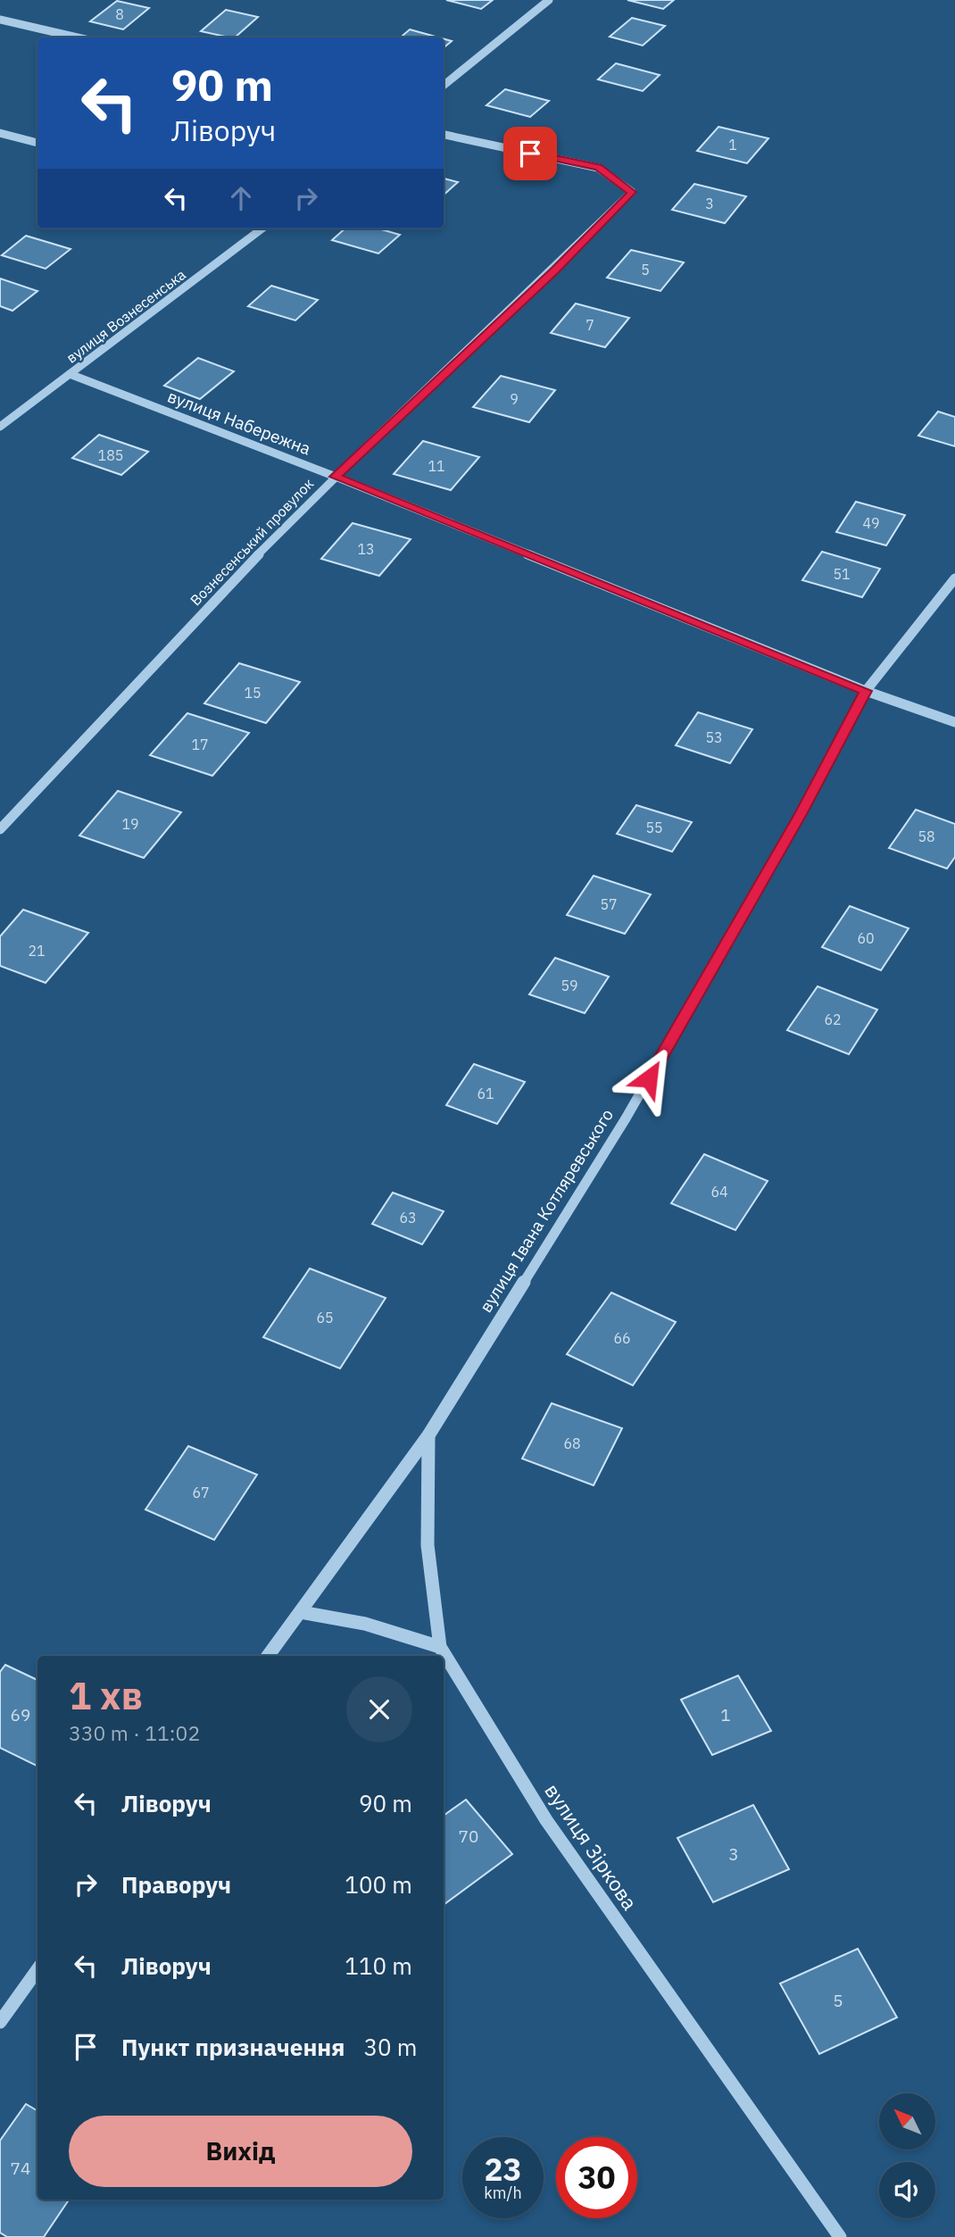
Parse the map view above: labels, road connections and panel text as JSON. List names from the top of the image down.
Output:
{
  "streets": {
    "street": [
      "вулиця Вознесенська",
      "вулиця Набережна",
      "Вознесенський провулок",
      "вулиця Івана Котляревського",
      "вулиця Зіркова"
    ]
  },
  "crossings": [
    ["вулиця Вознесенська", "вулиця Набережна"],
    ["вулиця Набережна", "Вознесенський провулок"],
    ["вулиця Набережна", "вулиця Івана Котляревського"],
    ["вулиця Івана Котляревського", "вулиця Зіркова"]
  ],
  "house_numbers": [
    "8",
    "1",
    "3",
    "5",
    "7",
    "9",
    "185",
    "11",
    "49",
    "13",
    "51",
    "15",
    "53",
    "17",
    "19",
    "55",
    "58",
    "57",
    "60",
    "21",
    "59",
    "62",
    "61",
    "64",
    "63",
    "65",
    "66",
    "68",
    "67",
    "69",
    "1",
    "70",
    "3",
    "5",
    "74"
  ],
  "north": "top left",
  "page": {
    "turn": ["90 m", "Ліворуч"],
    "heading": ["1 хв", "330 m · 11:02"],
    "list": [
      {
        "name": "Ліворуч",
        "value": "90 m"
      },
      {
        "name": "Праворуч",
        "value": "100 m"
      },
      {
        "name": "Ліворуч",
        "value": "110 m"
      },
      {
        "name": "Пункт призначення",
        "value": "30 m"
      }
    ],
    "buttons": "Вихід",
    "speed": "23 km/h",
    "limit": "30"
  }
}
